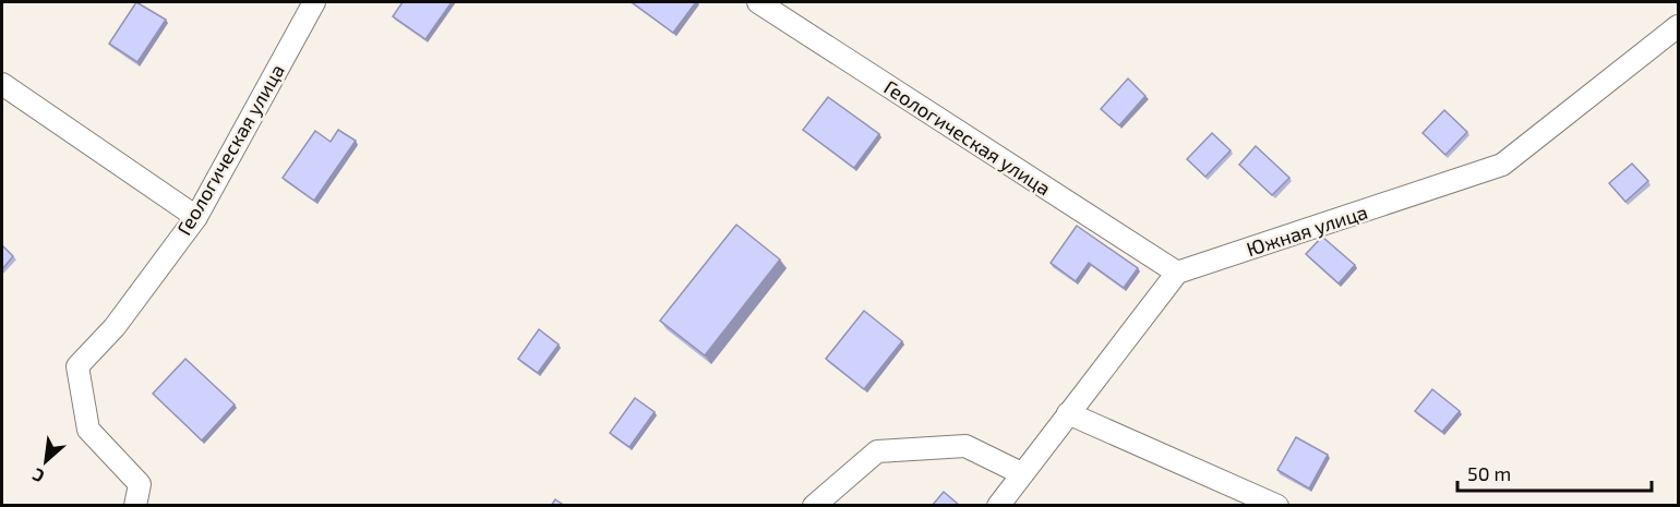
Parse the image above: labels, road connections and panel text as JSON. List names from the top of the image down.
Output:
{
  "streets": {
    "street": ["Геологическая улица", "Южная улица"]
  },
  "crossings": [
    ["Геологическая улица", "Южная улица"]
  ],
  "scale_bar": "50 m",
  "north": "bottom left"
}
